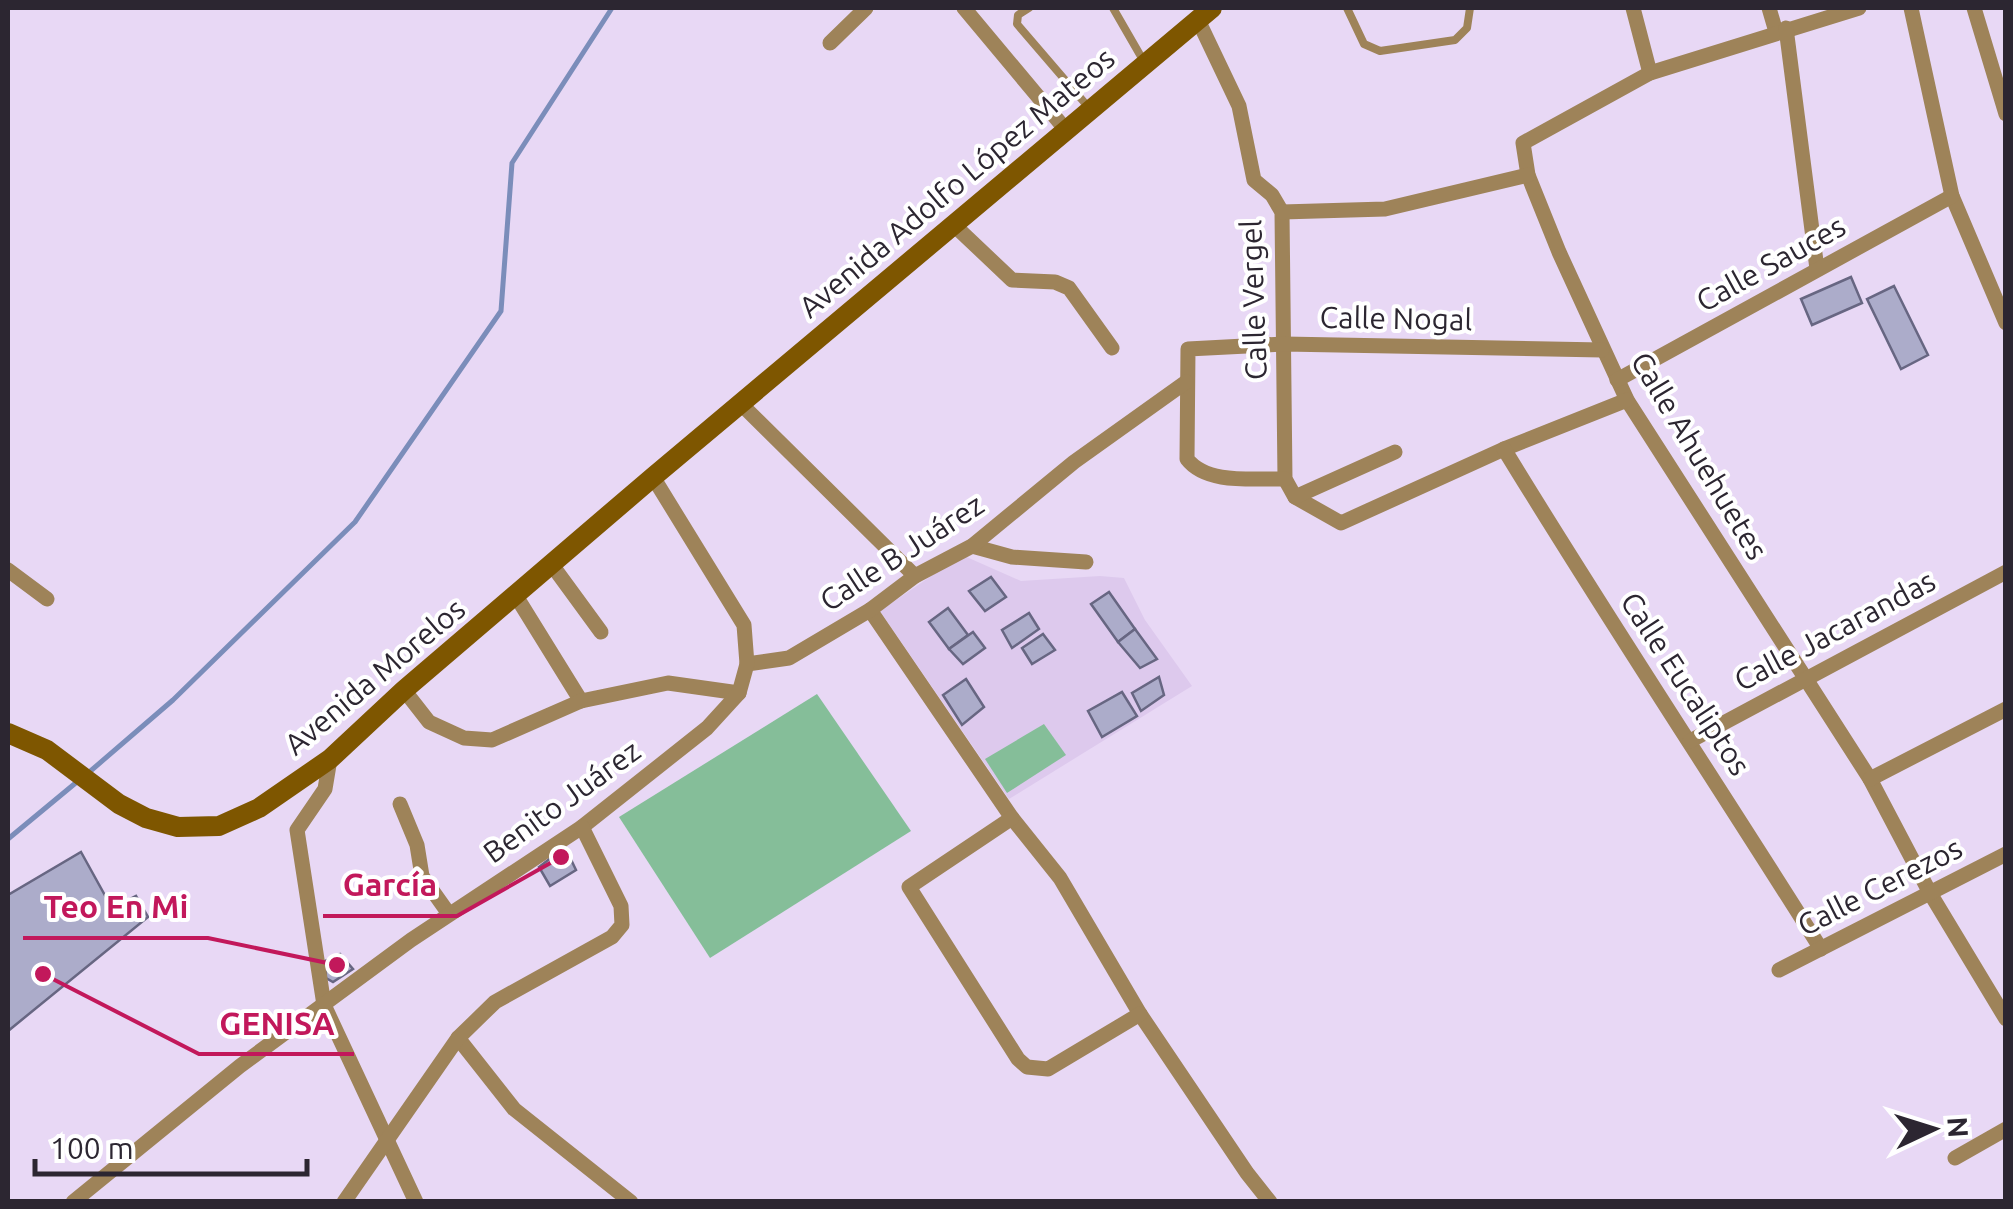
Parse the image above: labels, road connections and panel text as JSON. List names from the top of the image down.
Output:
{
  "streets": {
    "main road": ["Avenida Adolfo López Mateos", "Avenida Morelos"],
    "street": [
      "Calle Sauces",
      "Calle Vergel",
      "Calle Nogal",
      "Calle Ahuehuetes",
      "Calle B Juárez",
      "Calle Jacarandas",
      "Calle Eucaliptos",
      "Benito Juárez",
      "Calle Cerezos"
    ]
  },
  "crossings": [
    ["Avenida Adolfo López Mateos", "Calle Vergel"],
    ["Avenida Adolfo López Mateos", "Avenida Morelos"],
    ["Calle Sauces", "Calle Ahuehuetes"],
    ["Calle Vergel", "Calle Nogal"],
    ["Calle Nogal", "Calle Ahuehuetes"],
    ["Calle Nogal", "Calle B Juárez"],
    ["Calle Ahuehuetes", "Calle Jacarandas"],
    ["Calle Ahuehuetes", "Calle Cerezos"],
    ["Calle B Juárez", "Benito Juárez"],
    ["Calle Jacarandas", "Calle Eucaliptos"],
    ["Avenida Morelos", "Benito Juárez"],
    ["Calle Eucaliptos", "Calle Cerezos"]
  ],
  "places": ["García", "Teo En Mi", "GENISA"],
  "scale_bar": "100 m",
  "north": "right"
}
